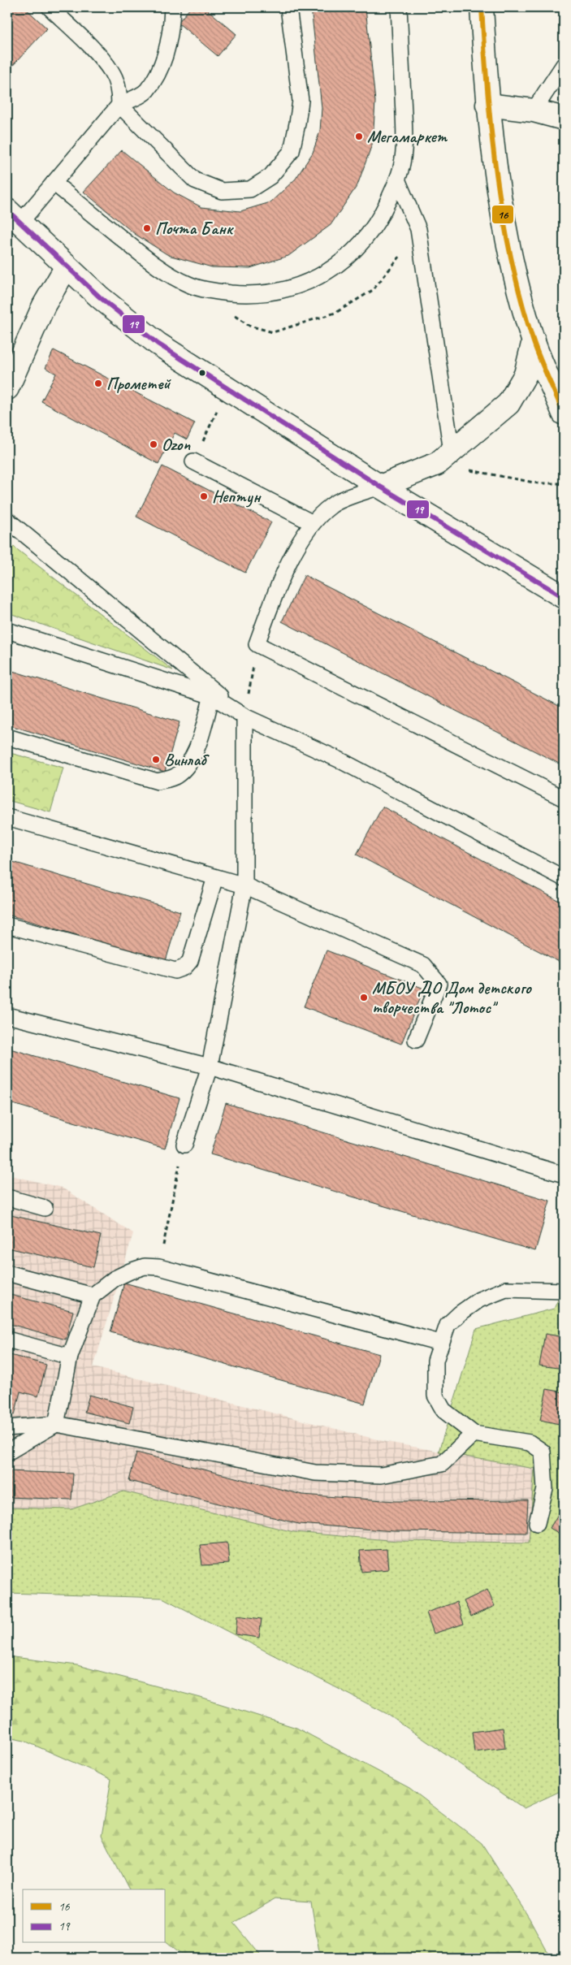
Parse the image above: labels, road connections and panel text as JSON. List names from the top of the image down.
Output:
{
  "places": [
    "Мегамаркет",
    "Почта Банк",
    "Прометей",
    "Ozon",
    "Нептун",
    "Винлаб",
    "МБОУ ДО Дом детского творчества \"Лотос\""
  ],
  "lines": ["transit line 16", "transit line 19"],
  "legend": ["16", "19"]
}
